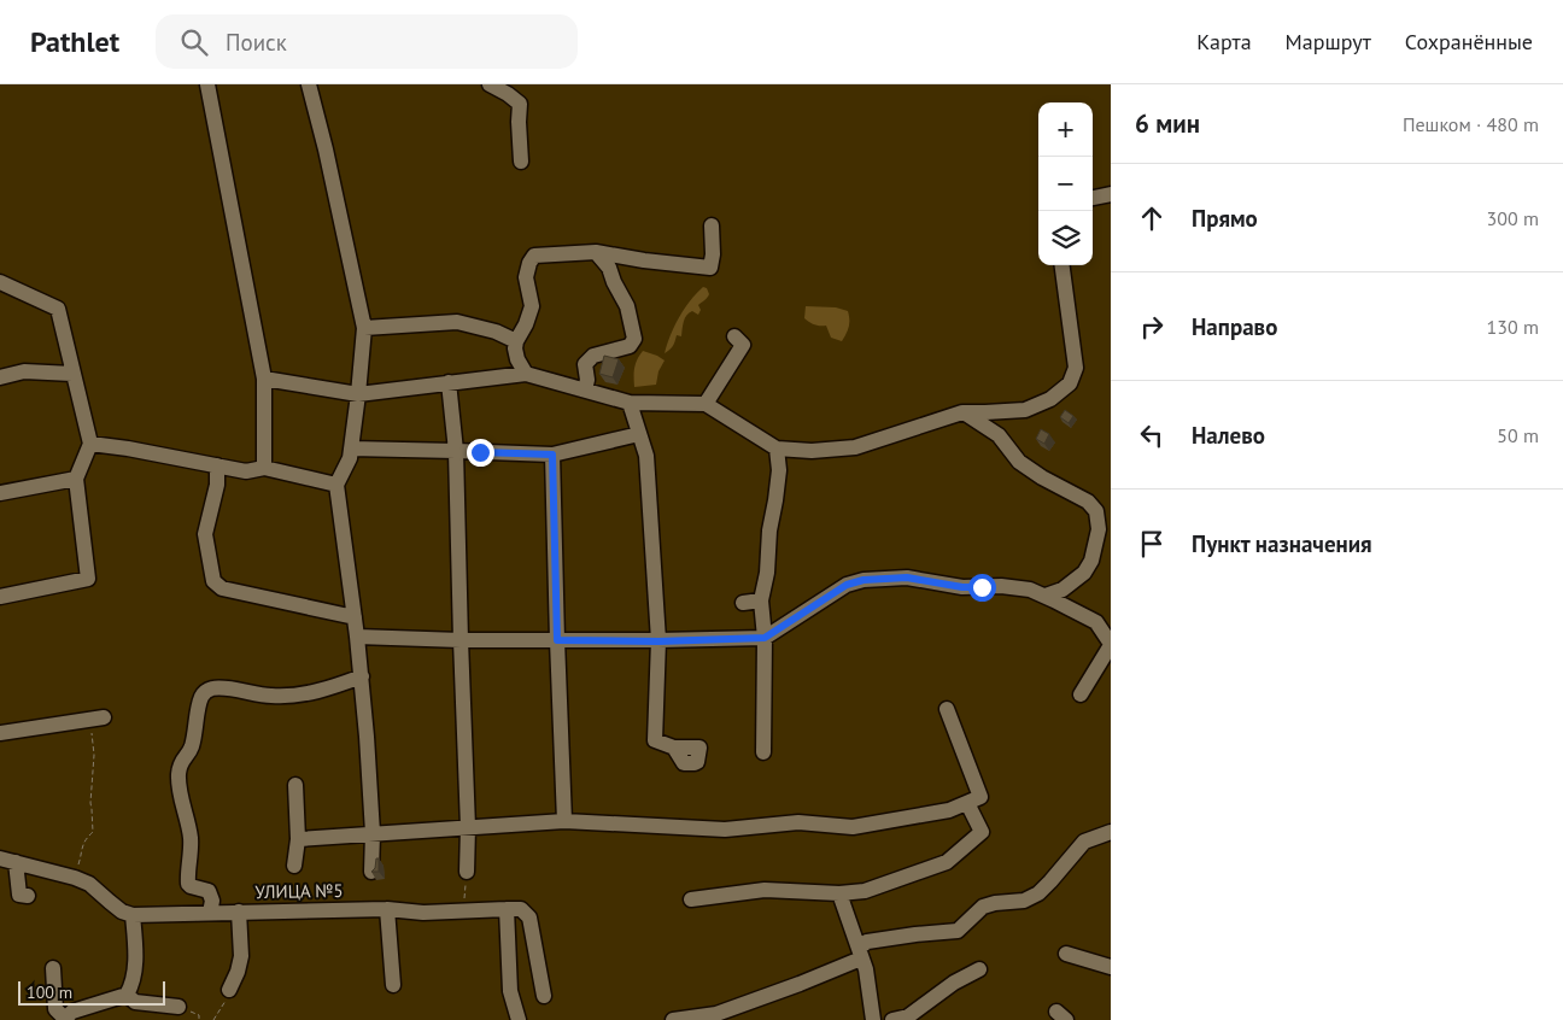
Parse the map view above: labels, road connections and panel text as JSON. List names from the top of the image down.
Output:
{
  "streets": {
    "street": ["УЛИЦА №5"]
  },
  "scale_bar": "100 m",
  "page": {
    "header": "Pathlet",
    "search": "Поиск",
    "nav": ["Карта", "Маршрут", "Сохранённые"],
    "heading": ["6 мин", "Пешком · 480 m"],
    "map_buttons": ["+", "−"],
    "list": [
      ["Прямо", "300 m"],
      ["Направо", "130 m"],
      ["Налево", "50 m"],
      "Пункт назначения"
    ],
    "scale": "100 m"
  }
}
